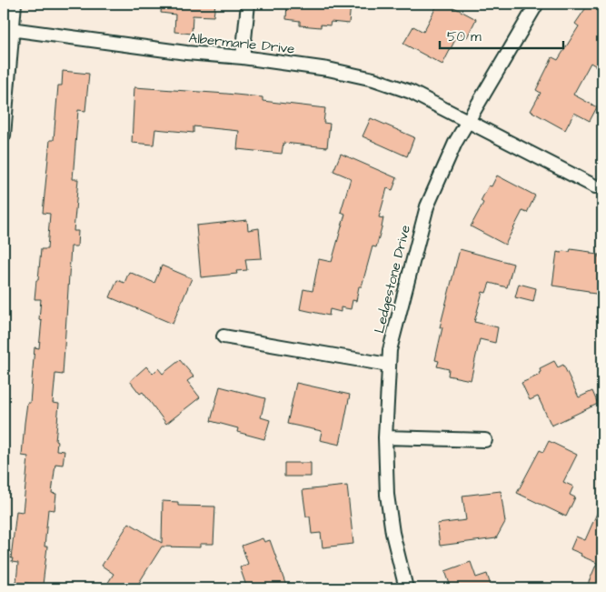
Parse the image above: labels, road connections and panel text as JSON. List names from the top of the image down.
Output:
{
  "streets": {
    "street": ["Albermarle Drive", "Ledgestone Drive"]
  },
  "crossings": [
    ["Albermarle Drive", "Ledgestone Drive"]
  ],
  "scale_bar": "50 m"
}
